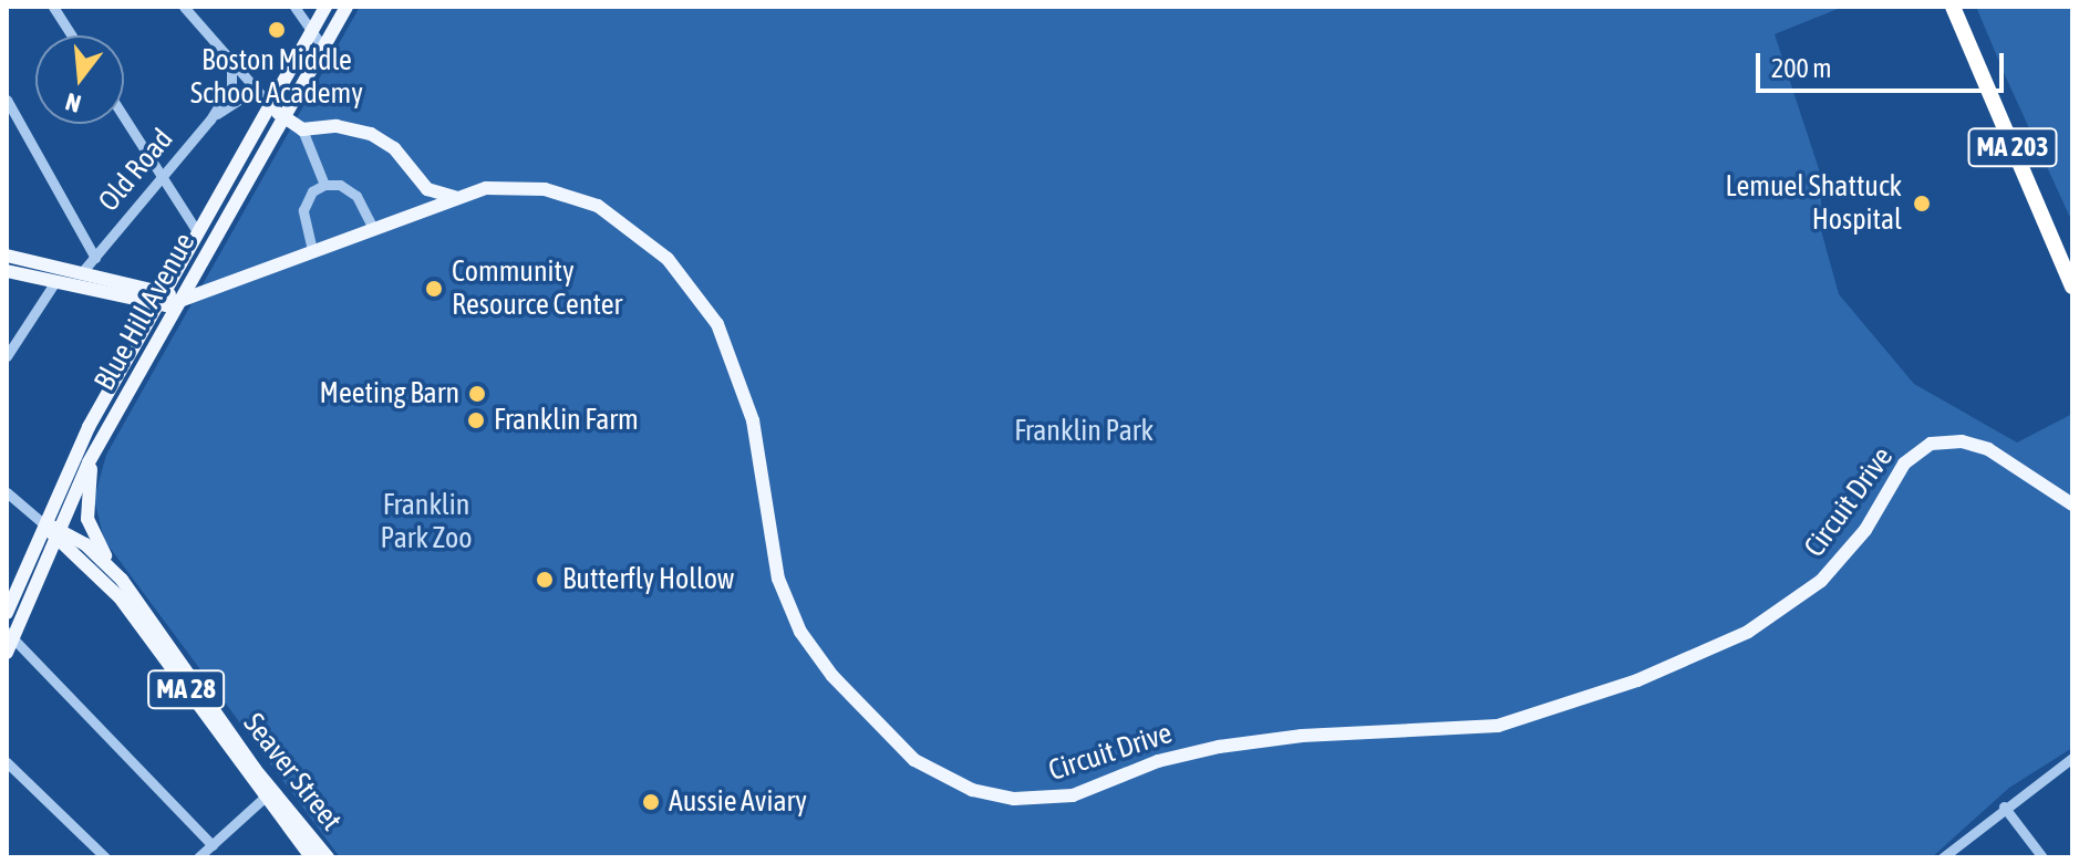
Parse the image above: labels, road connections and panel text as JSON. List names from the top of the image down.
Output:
{
  "streets": {
    "highway": ["MA 203"],
    "main road": [
      "Blue Hill Avenue",
      "Circuit Drive",
      "MA 28",
      "Seaver Street"
    ],
    "street": ["Old Road"]
  },
  "crossings": [
    ["Old Road", "Blue Hill Avenue"],
    ["Blue Hill Avenue", "Circuit Drive"],
    ["Blue Hill Avenue", "MA 28"],
    ["Blue Hill Avenue", "Seaver Street"],
    ["MA 28", "Seaver Street"]
  ],
  "parks": ["Franklin Park", "Franklin Park Zoo"],
  "places": [
    "Boston Middle School Academy",
    "Lemuel Shattuck Hospital",
    "Community Resource Center",
    "Meeting Barn",
    "Franklin Farm",
    "Butterfly Hollow",
    "Aussie Aviary"
  ],
  "scale_bar": "200 m",
  "north": "bottom"
}
